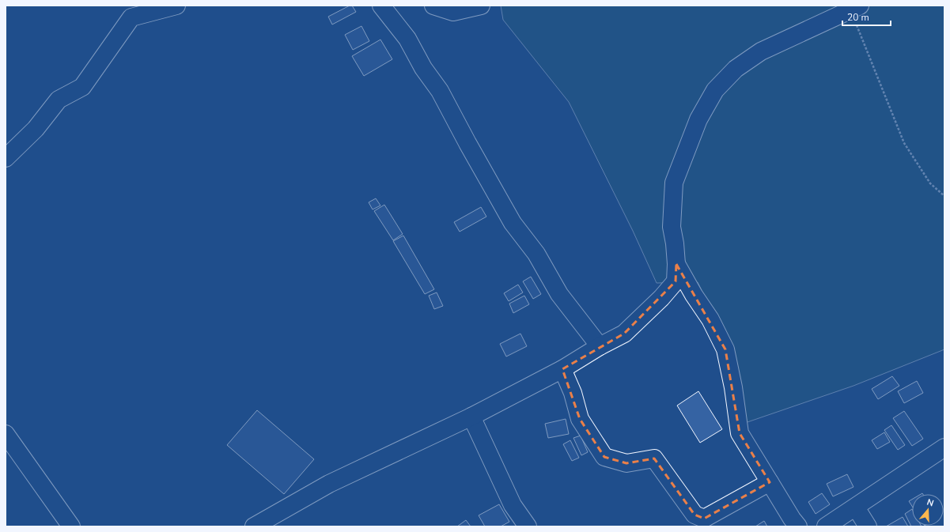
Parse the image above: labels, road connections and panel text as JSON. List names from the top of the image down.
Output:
{
  "scale_bar": "20 m",
  "north": "top"
}
